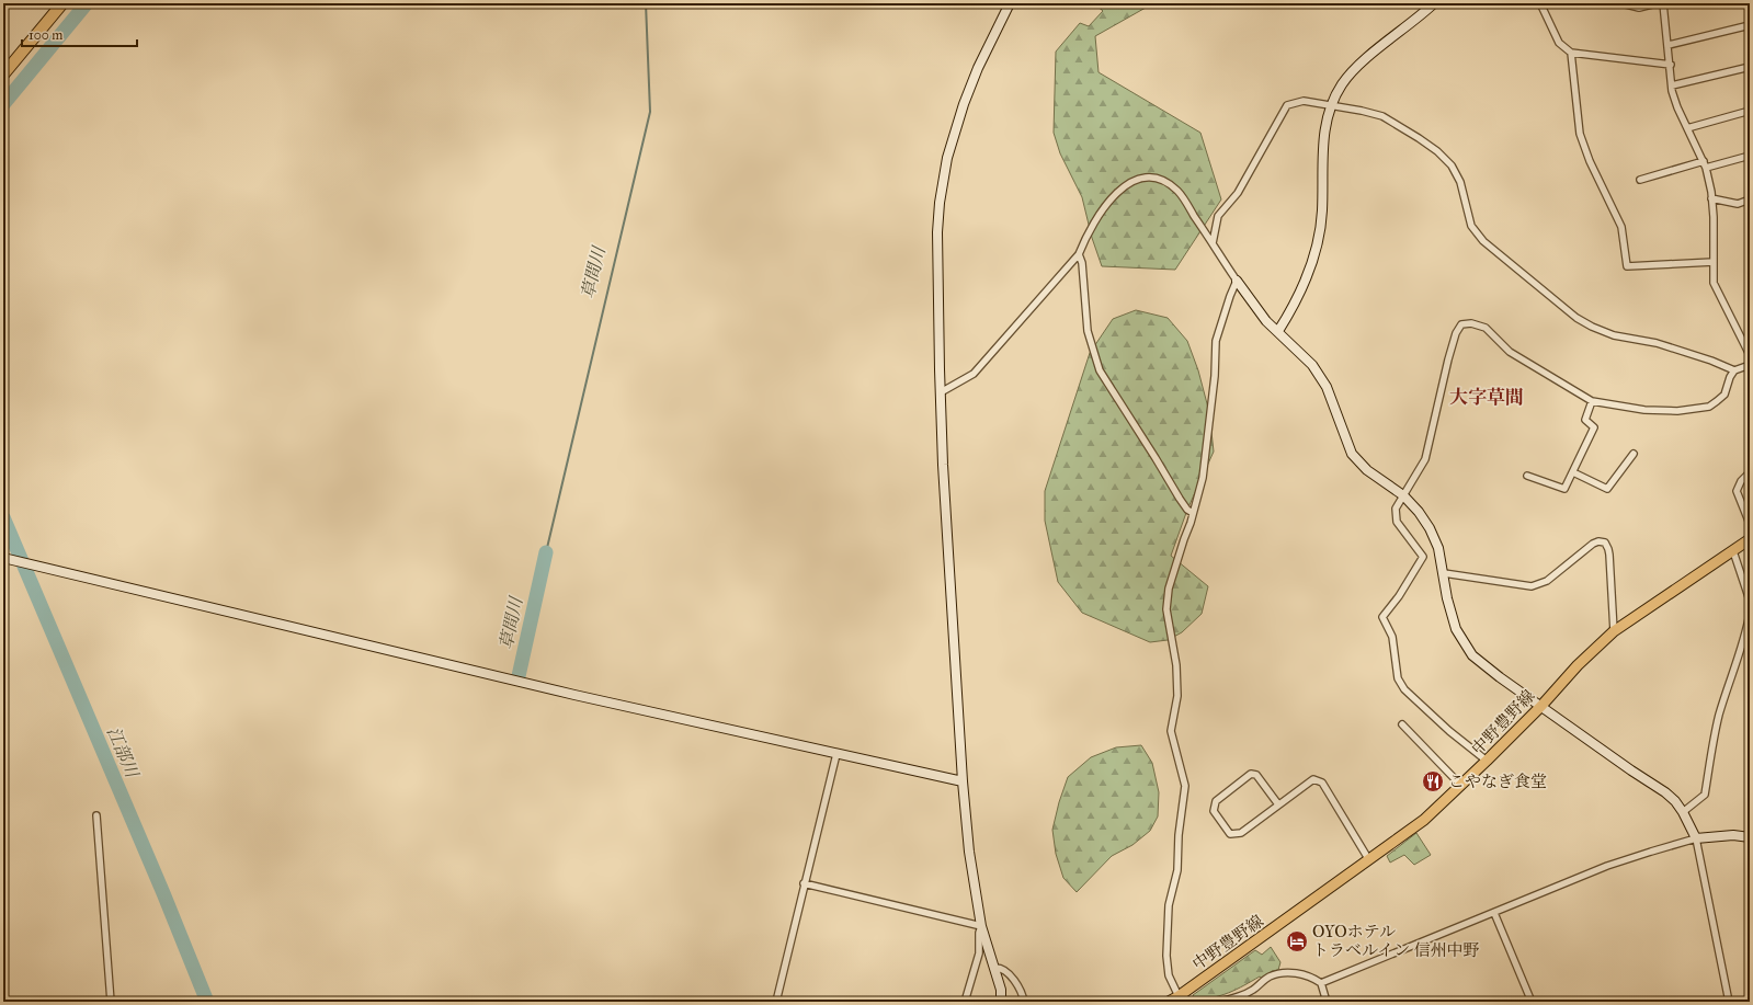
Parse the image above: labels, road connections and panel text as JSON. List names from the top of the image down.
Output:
{
  "streets": {
    "main road": ["中野豊野線"]
  },
  "districts": ["大字草間"],
  "water": ["草間川", "江部川"],
  "places": {
    "restaurant": ["こやなぎ食堂"],
    "hotel": ["OYOホテル トラベルイン 信州中野"]
  },
  "scale_bar": "100 m"
}
